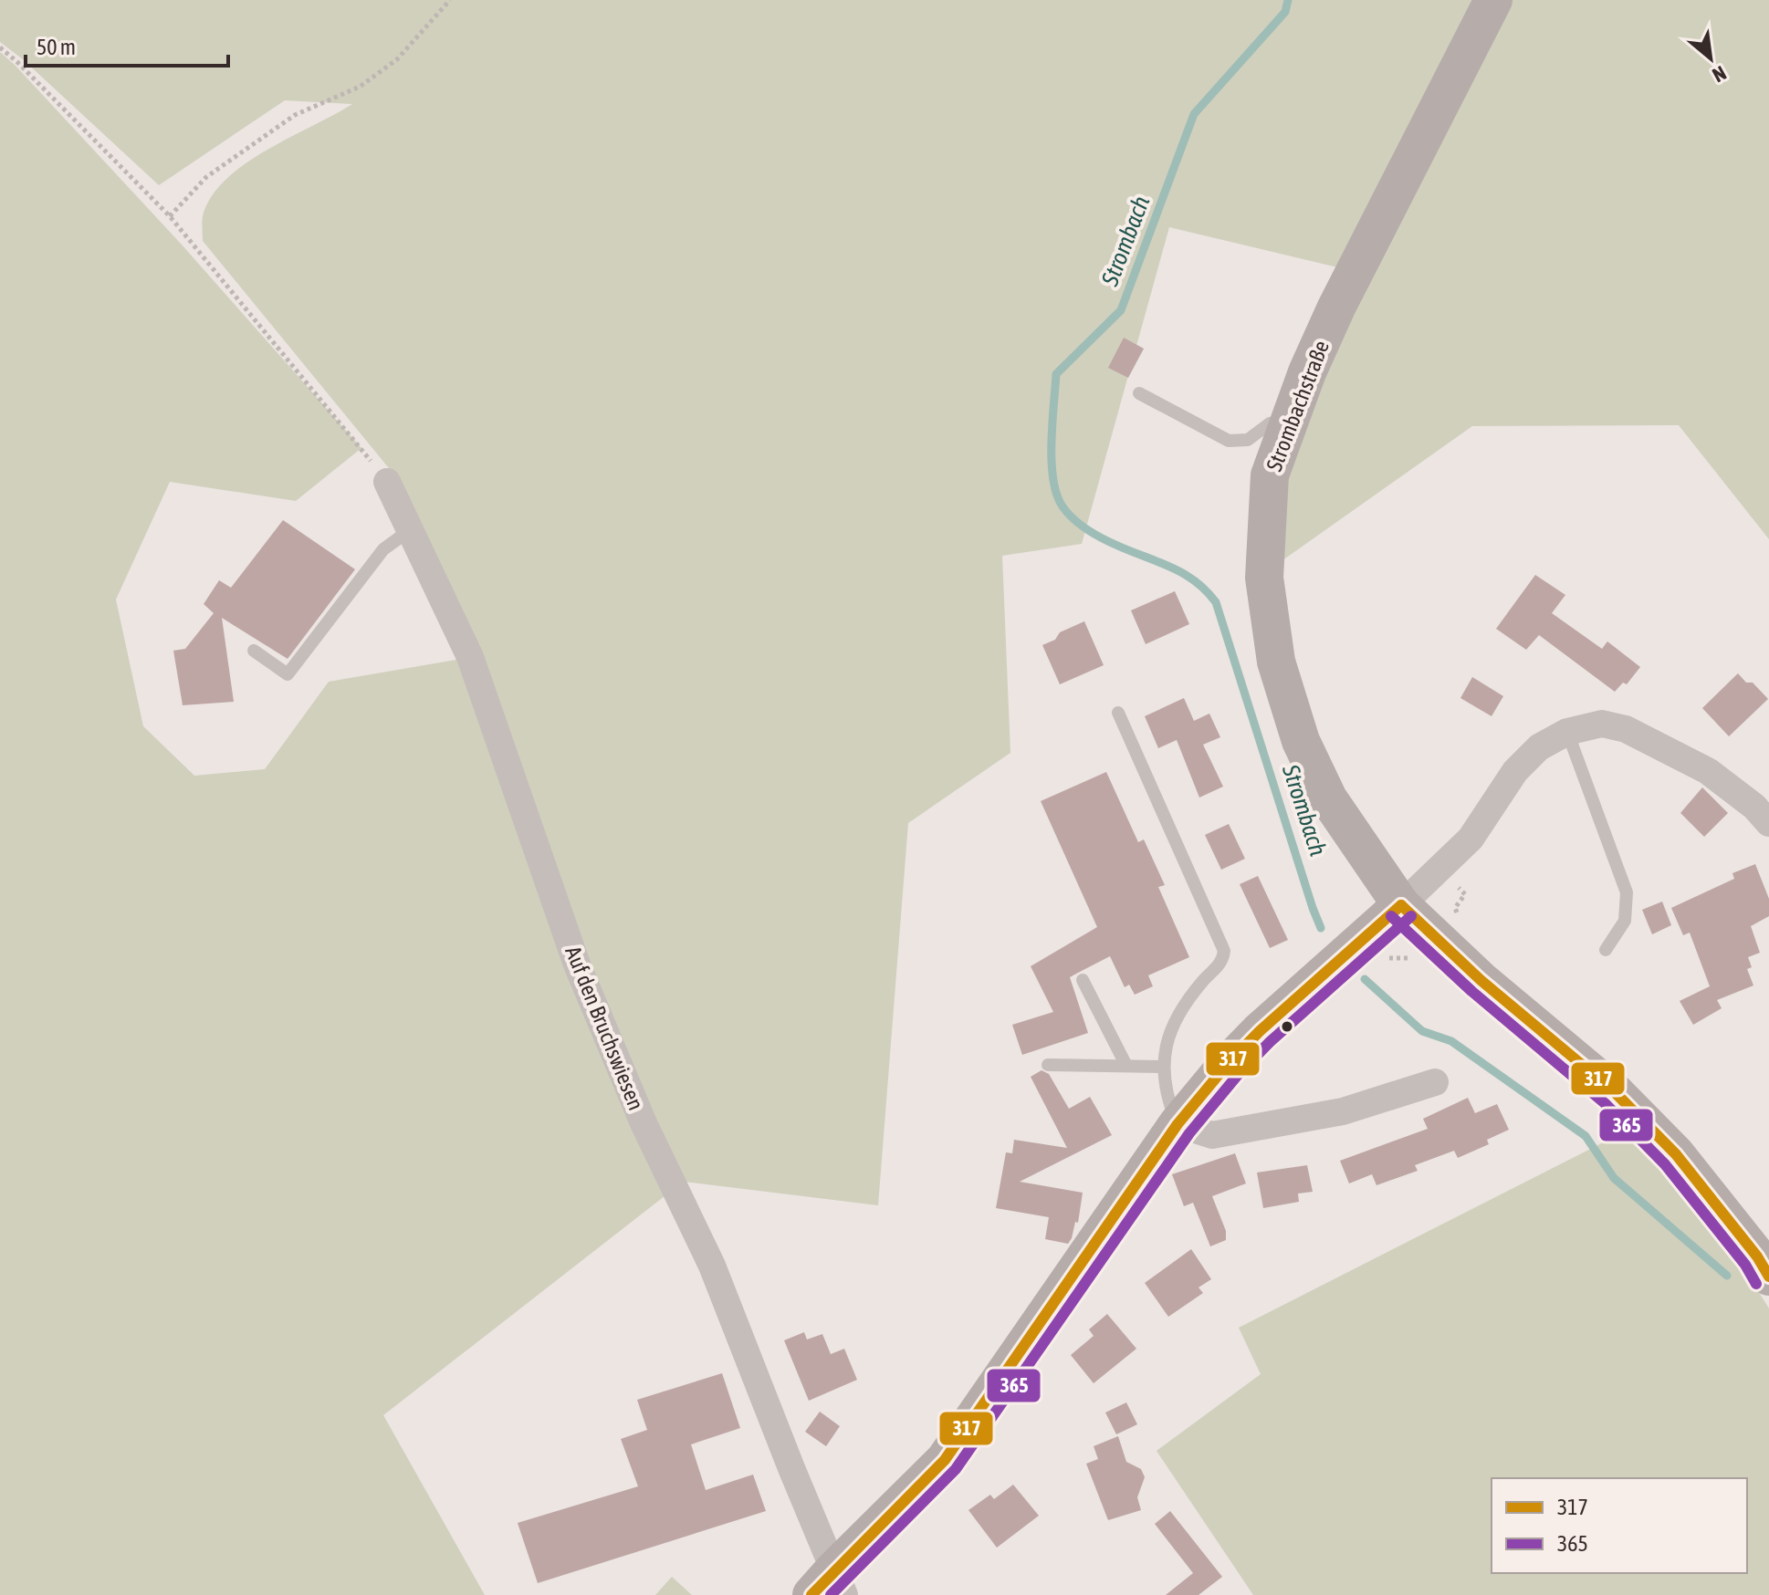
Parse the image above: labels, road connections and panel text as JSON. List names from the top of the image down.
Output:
{
  "streets": {
    "main road": ["Strombachstraße", "Auf den Bruchswiesen"]
  },
  "crossings": [
    ["Strombachstraße", "Auf den Bruchswiesen"]
  ],
  "water": ["Strombach"],
  "lines": ["transit line 317", "transit line 365"],
  "legend": ["317", "365"],
  "scale_bar": "50 m",
  "north": "bottom right"
}
